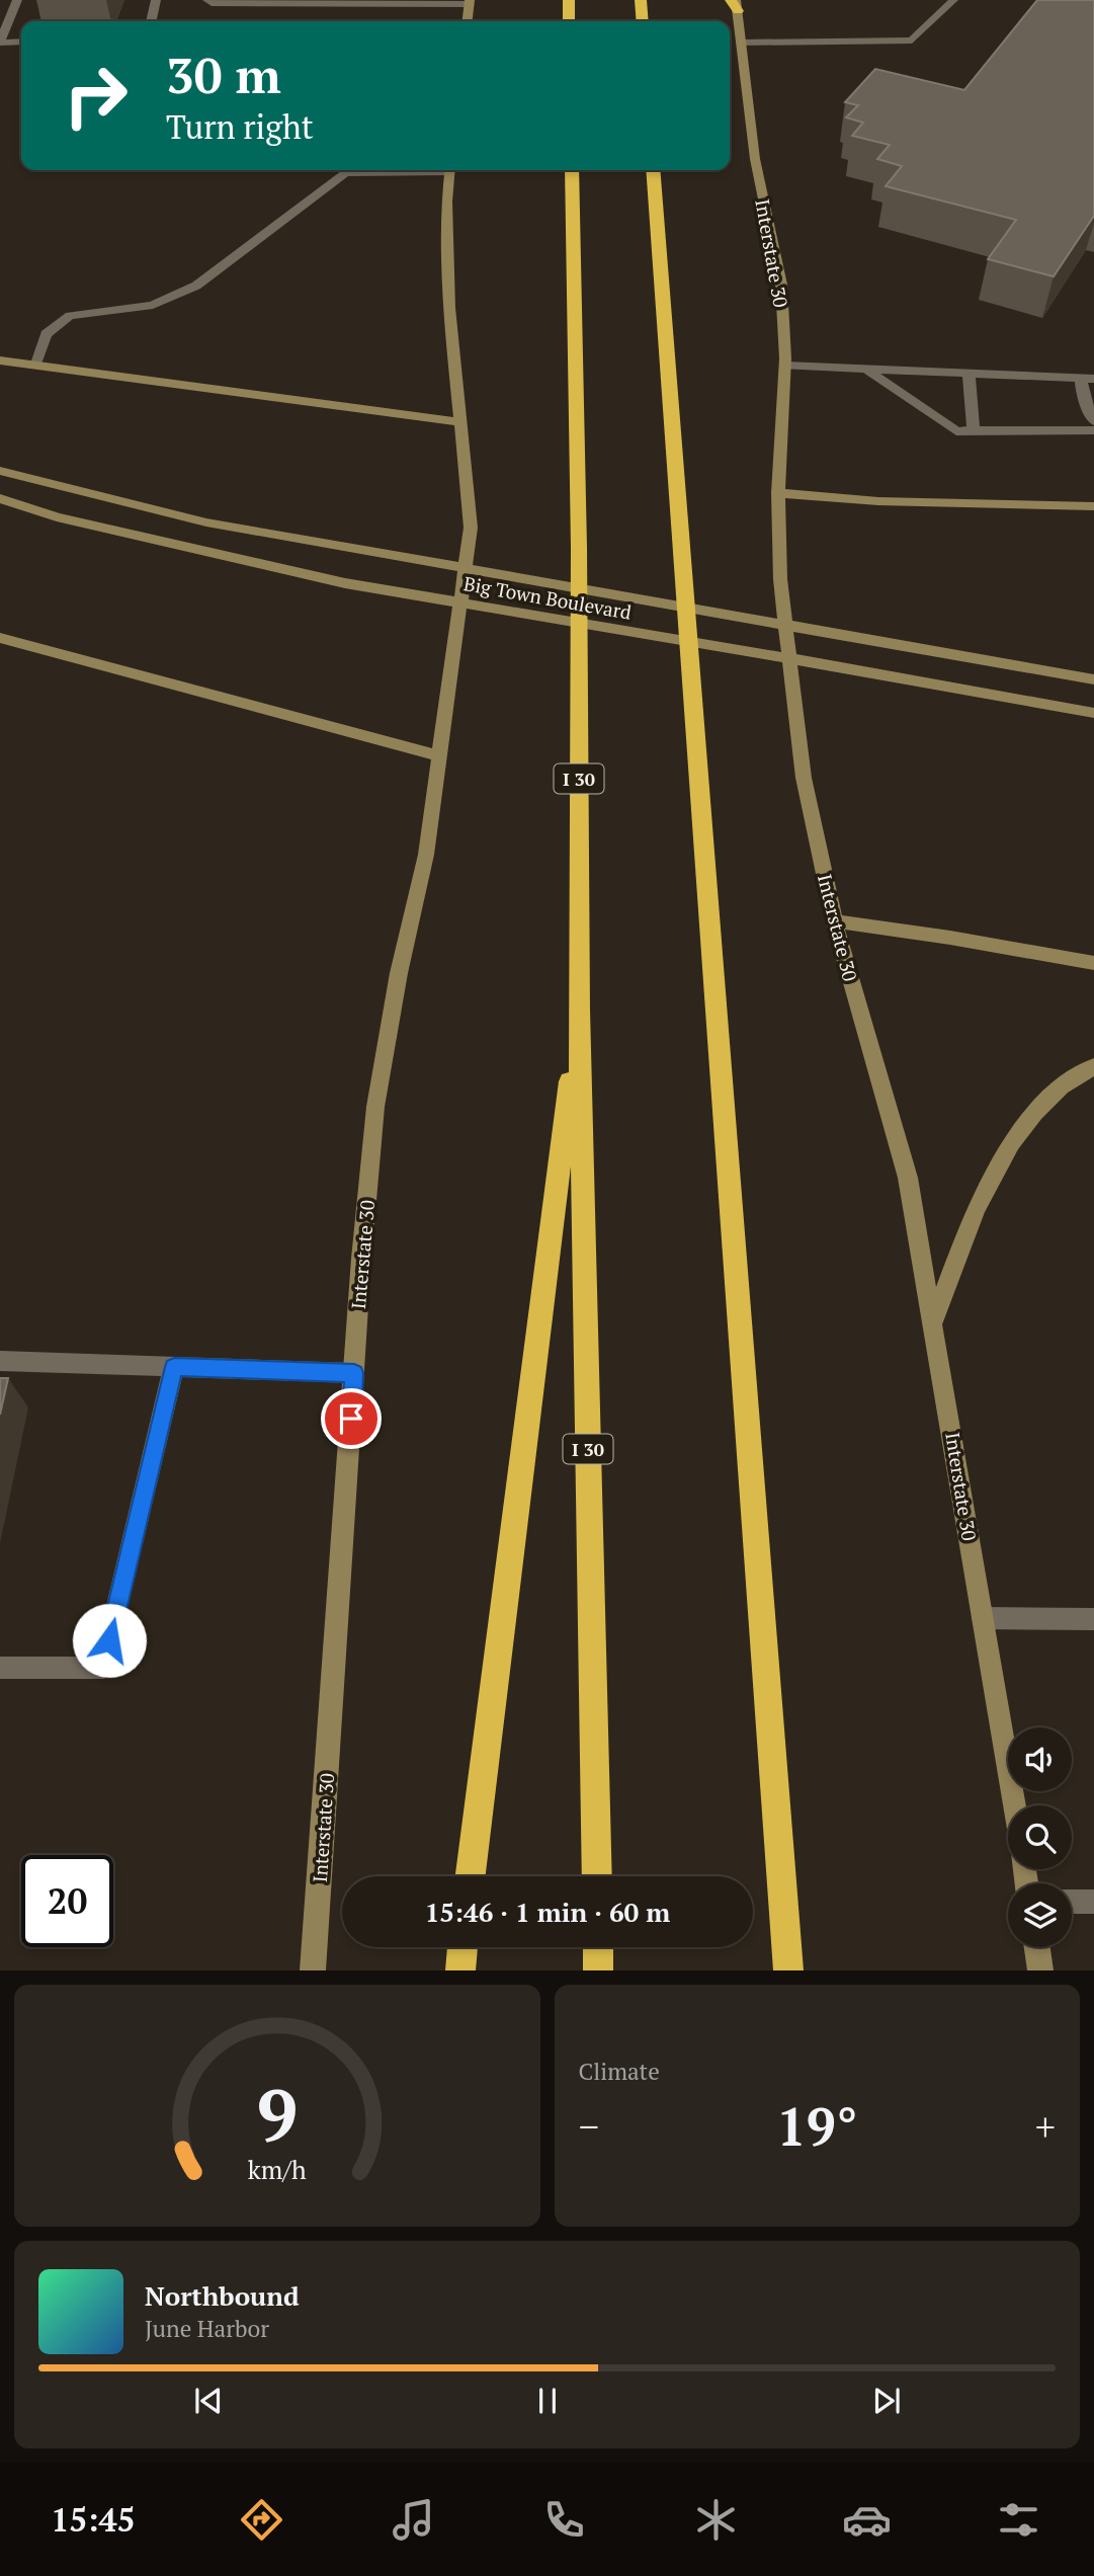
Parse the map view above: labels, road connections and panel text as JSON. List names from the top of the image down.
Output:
{
  "streets": {
    "highway": ["I 30"],
    "main road": ["Interstate 30", "Big Town Boulevard"]
  },
  "page": {
    "turn": ["30 m", "Turn right"],
    "limit": "20",
    "trip": "15:46 · 1 min · 60 m",
    "tile": "Climate",
    "heat": ["−", "19°", "+"],
    "song": ["Northbound", "June Harbor"],
    "tabs": "15:45",
    "gauge": ["9", "km/h"]
  }
}
